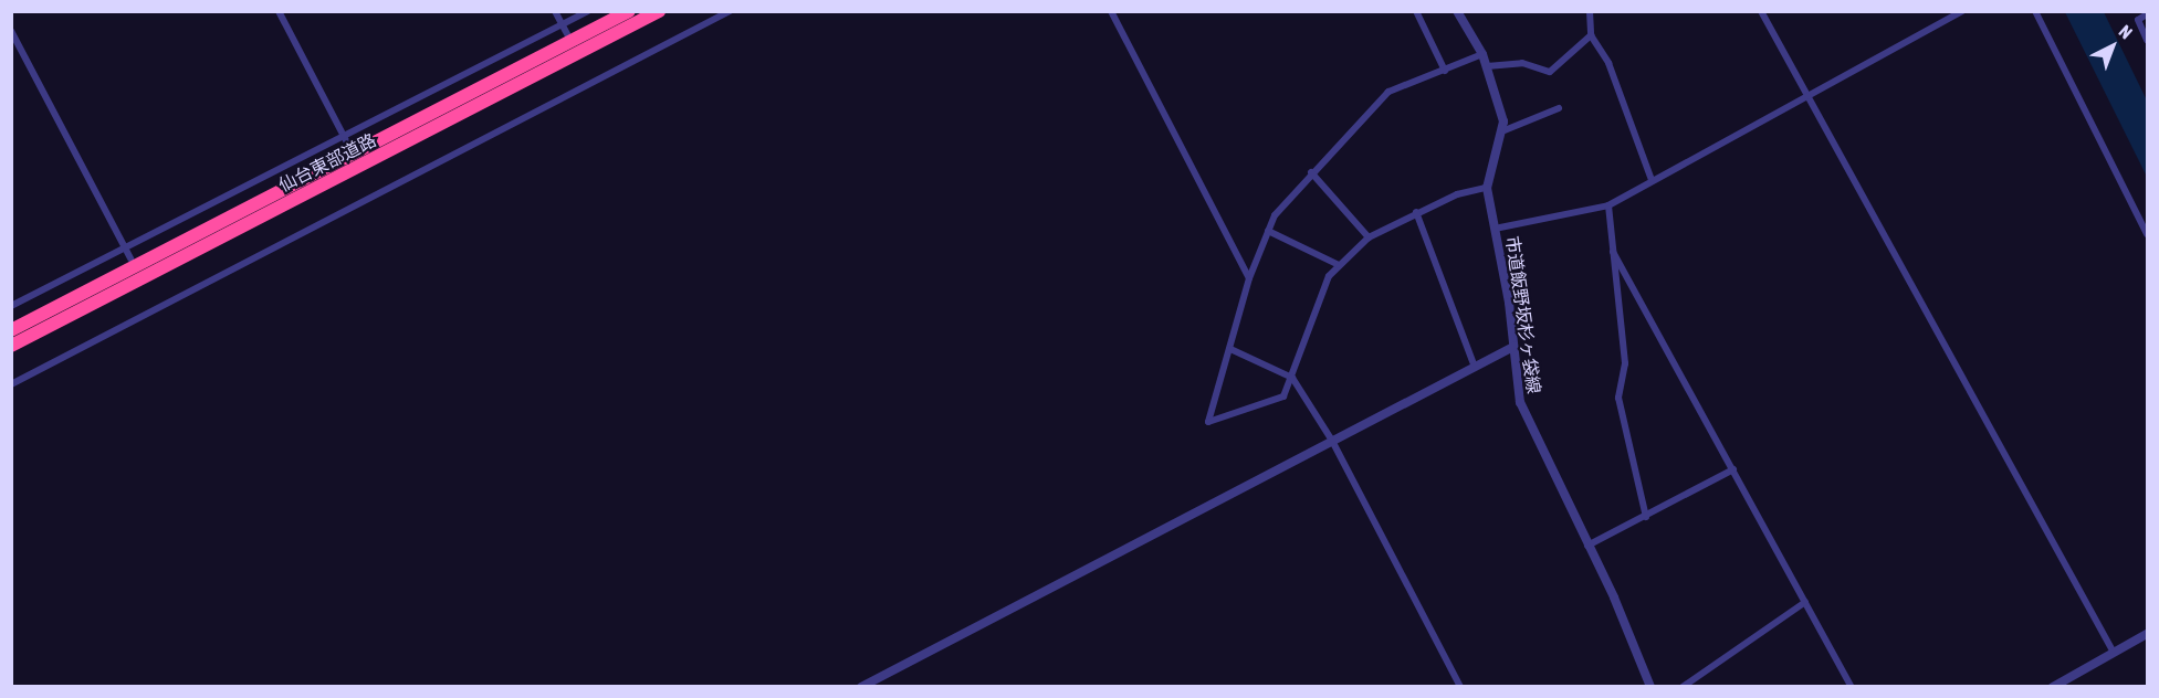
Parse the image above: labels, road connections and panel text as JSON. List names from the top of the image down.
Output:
{
  "streets": {
    "highway": ["仙台東部道路"],
    "street": ["市道飯野坂杉ヶ袋線"]
  },
  "north": "top right"
}
